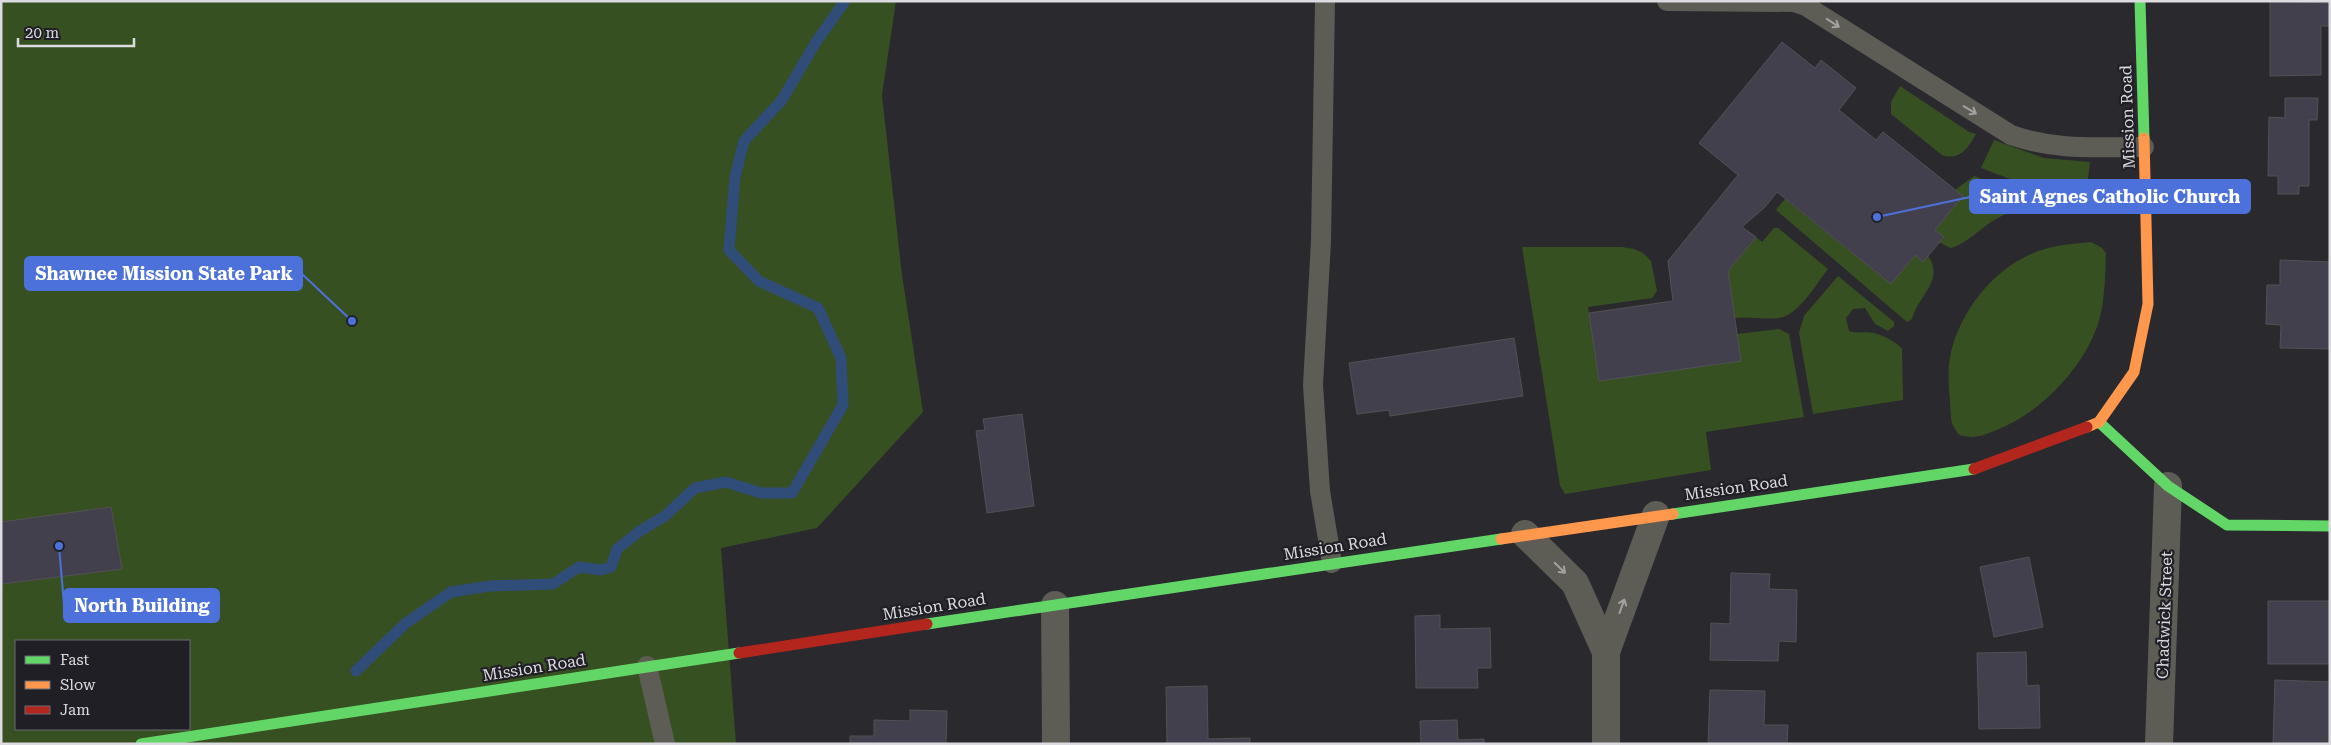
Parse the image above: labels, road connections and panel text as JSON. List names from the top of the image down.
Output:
{
  "streets": {
    "main road": ["Mission Road"],
    "street": ["Chadwick Street"]
  },
  "places": ["Saint Agnes Catholic Church", "Shawnee Mission State Park", "North Building"],
  "legend": ["Fast", "Slow", "Jam"],
  "scale_bar": "20 m"
}
